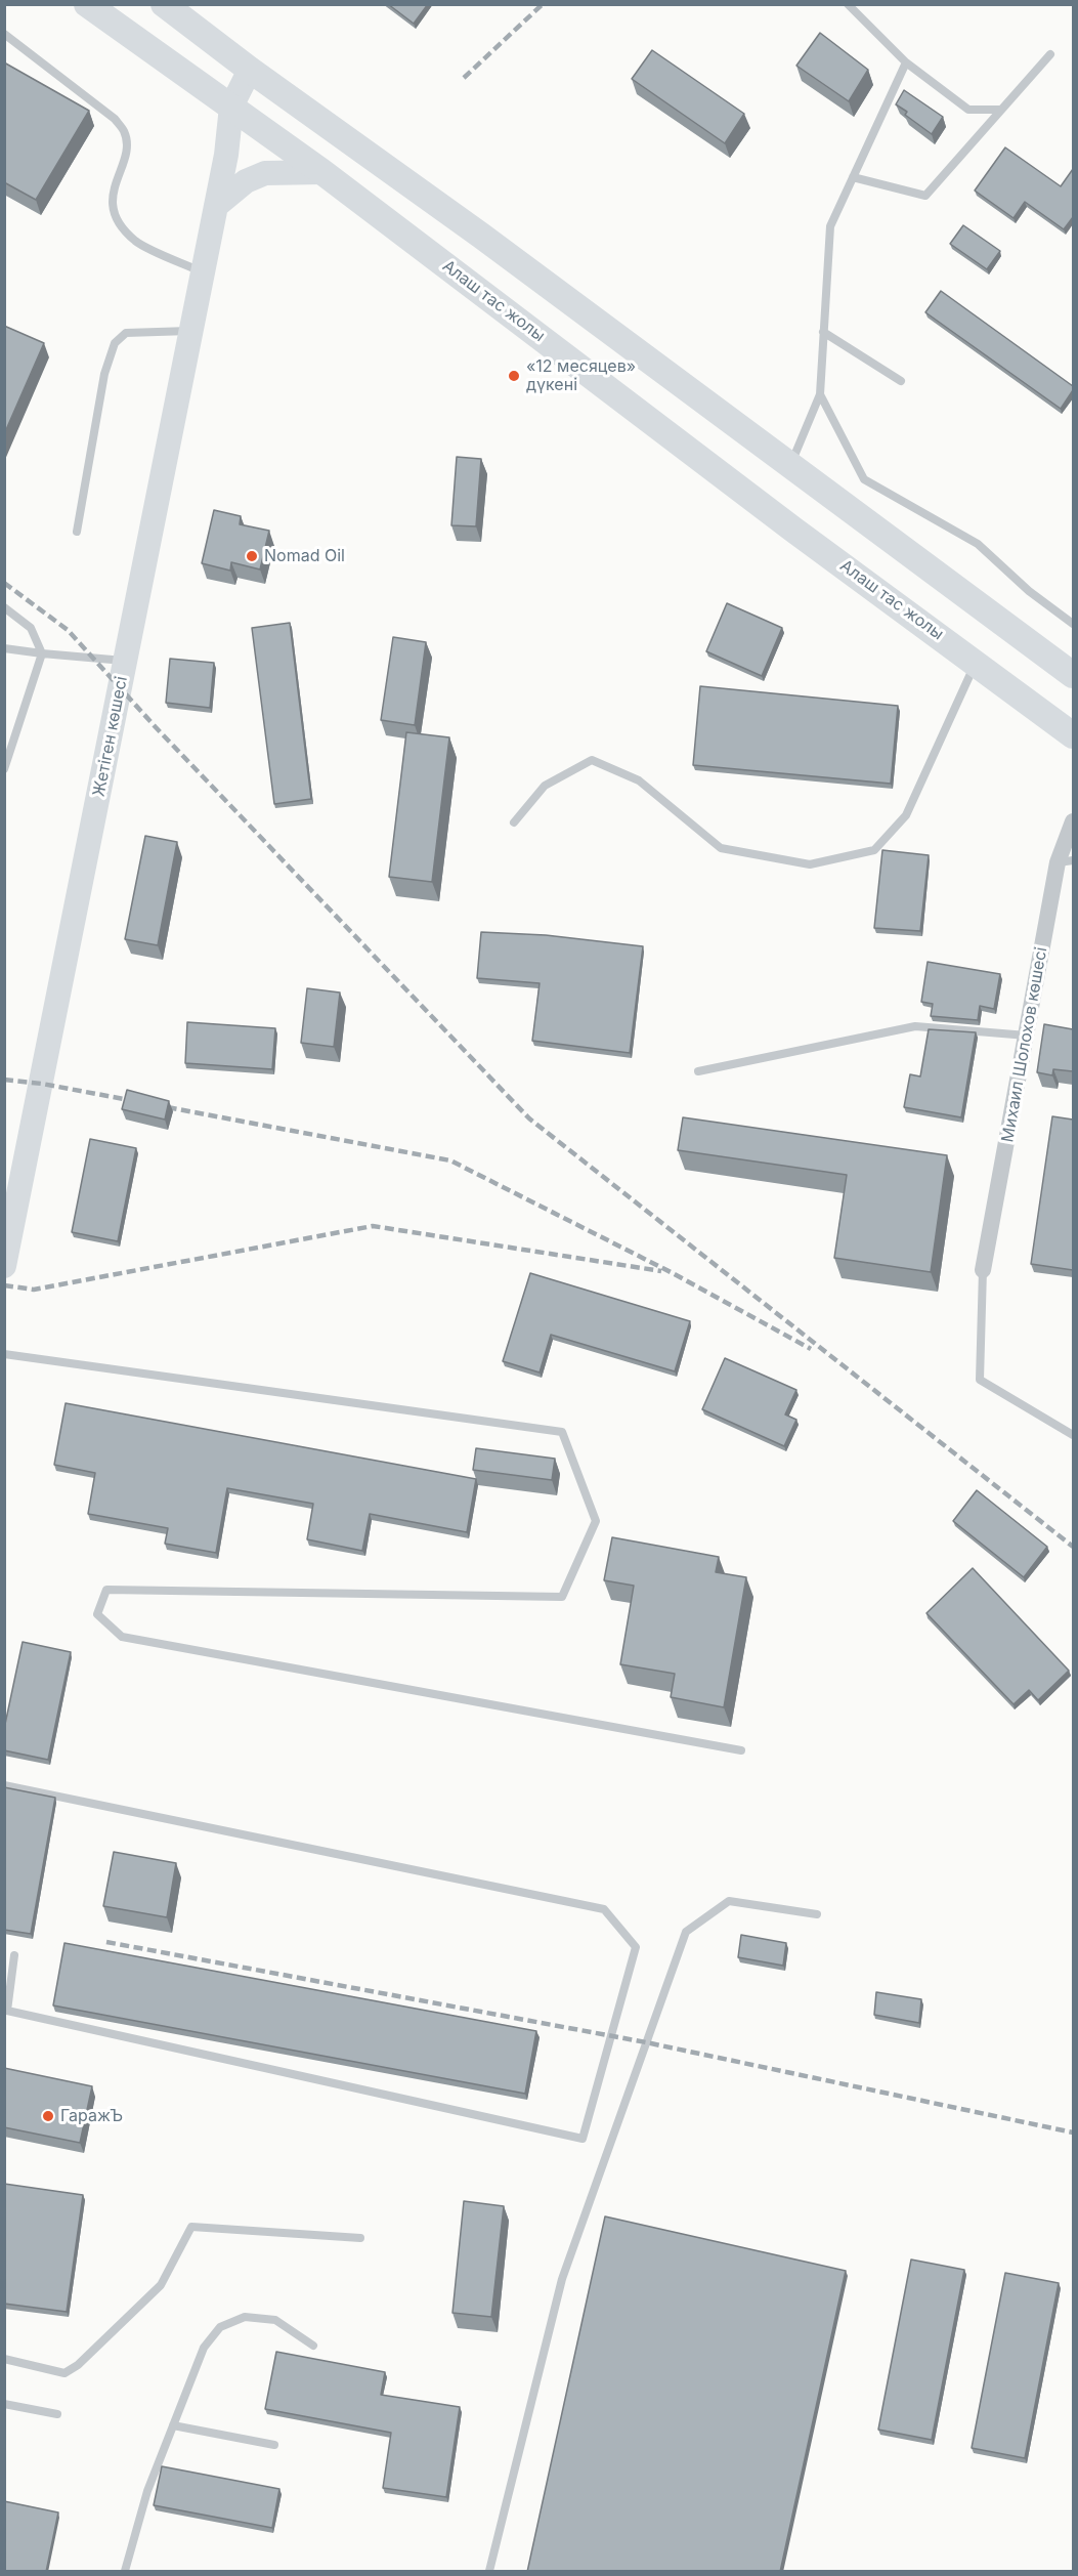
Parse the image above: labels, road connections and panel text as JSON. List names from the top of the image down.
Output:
{
  "streets": {
    "main road": ["Алаш тас жолы"],
    "street": ["Жетіген көшесі", "Михаил Шолохов көшесі"]
  },
  "crossings": [
    ["Алаш тас жолы", "Жетіген көшесі"]
  ],
  "places": ["«12 месяцев» дүкені", "Nomad Oil", "ГаражЪ"]
}
